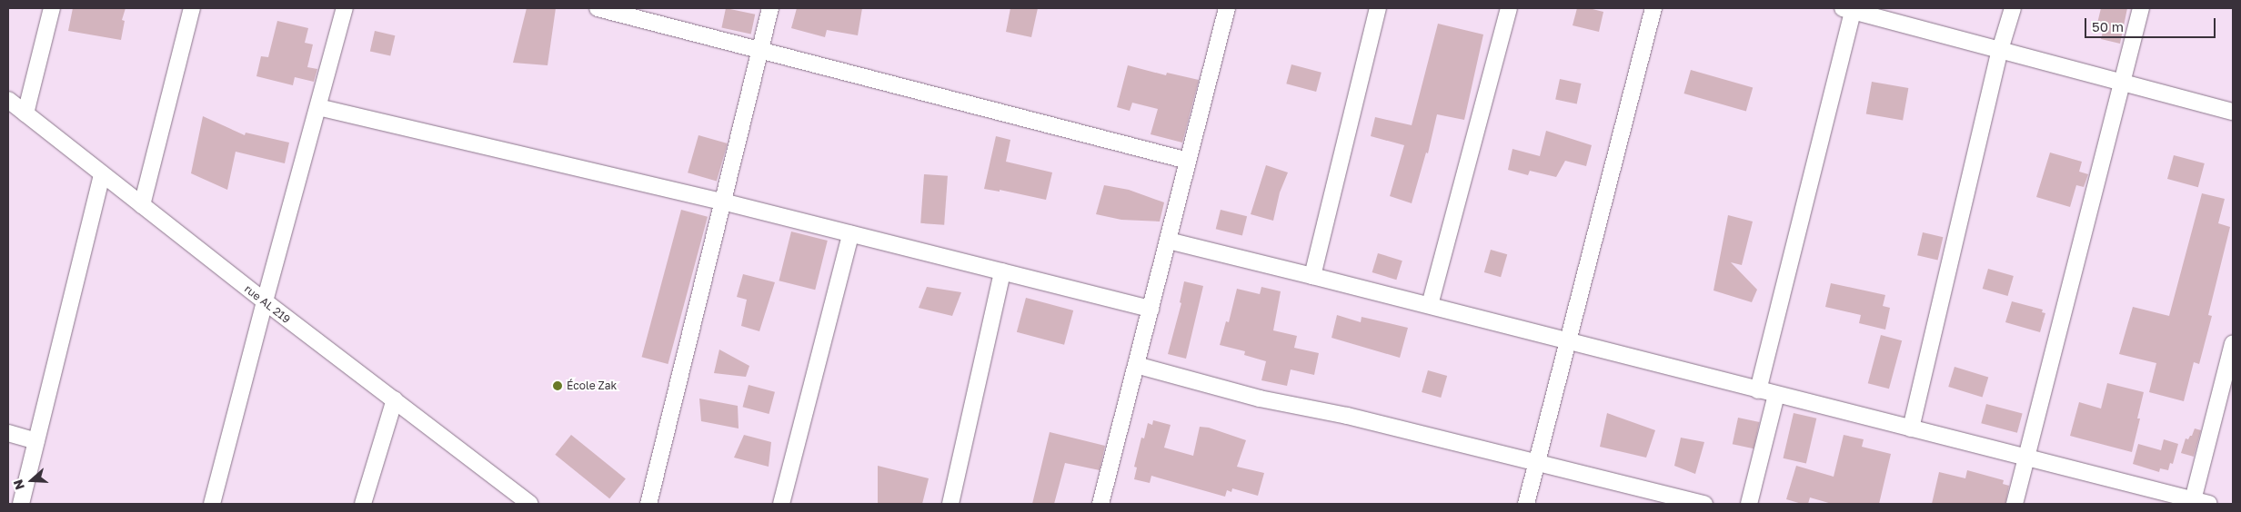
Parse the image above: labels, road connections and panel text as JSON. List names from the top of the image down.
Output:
{
  "streets": {
    "street": ["rue AL 219"]
  },
  "places": ["École Zak"],
  "scale_bar": "50 m",
  "north": "left"
}
